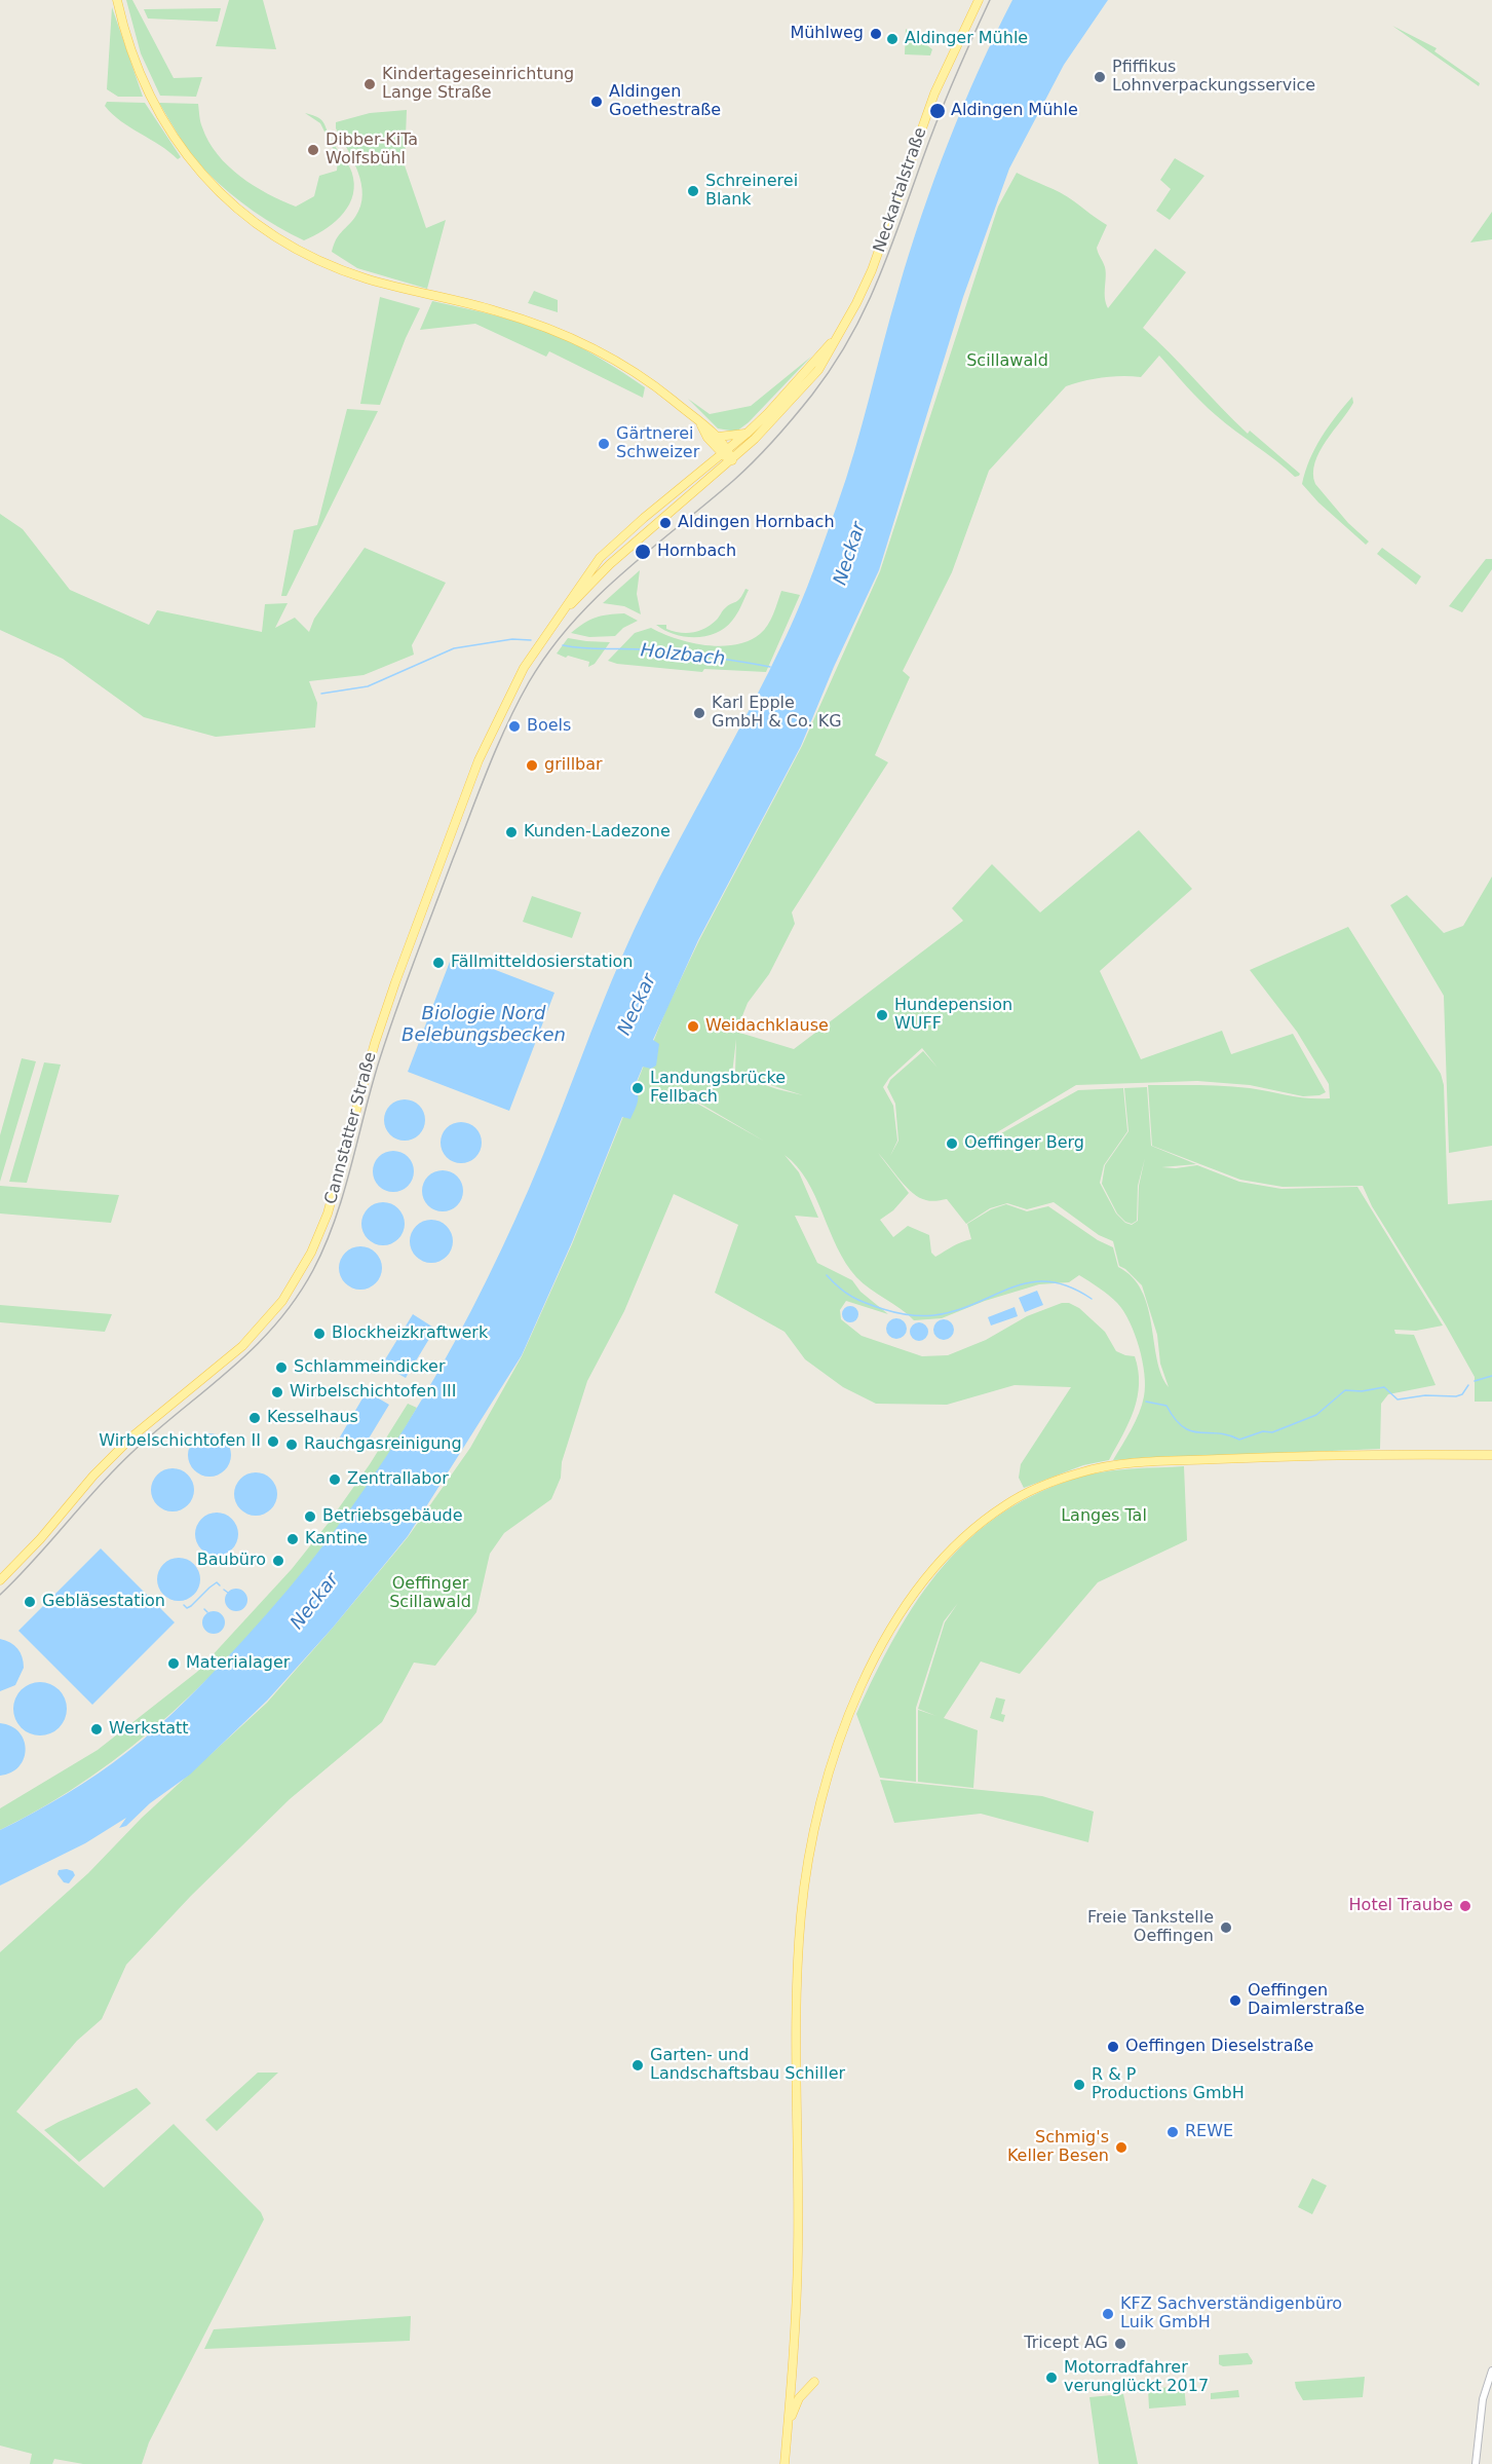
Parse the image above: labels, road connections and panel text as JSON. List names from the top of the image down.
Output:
{
  "streets": {
    "main road": ["Neckartalstraße", "Cannstatter Straße"]
  },
  "crossings": [
    ["Neckartalstraße", "Cannstatter Straße"]
  ],
  "water": ["Neckar", "Holzbach", "Biologie Nord Belebungsbecken"],
  "parks": ["Scillawald", "Langes Tal", "Oeffinger Scillawald"],
  "places": [
    "Mühlweg",
    "Aldinger Mühle",
    "Pfiffikus Lohnverpackungsservice",
    "Kindertageseinrichtung Lange Straße",
    "Aldingen Goethestraße",
    "Aldingen Mühle",
    "Dibber-KiTa Wolfsbühl",
    "Schreinerei Blank",
    "Gärtnerei Schweizer",
    "Aldingen Hornbach",
    "Hornbach",
    "Karl Epple GmbH & Co. KG",
    "Boels",
    "grillbar",
    "Kunden-Ladezone",
    "Fällmitteldosierstation",
    "Hundepension WUFF",
    "Weidachklause",
    "Landungsbrücke Fellbach",
    "Oeffinger Berg",
    "Blockheizkraftwerk",
    "Schlammeindicker",
    "Wirbelschichtofen III",
    "Kesselhaus",
    "Wirbelschichtofen II",
    "Rauchgasreinigung",
    "Zentrallabor",
    "Betriebsgebäude",
    "Kantine",
    "Baubüro",
    "Gebläsestation",
    "Materialager",
    "Werkstatt",
    "Hotel Traube",
    "Freie Tankstelle Oeffingen",
    "Oeffingen Daimlerstraße",
    "Oeffingen Dieselstraße",
    "Garten- und Landschaftsbau Schiller",
    "R & P Productions GmbH",
    "REWE",
    "Schmig's Keller Besen",
    "KFZ Sachverständigenbüro Luik GmbH",
    "Tricept AG",
    "Motorradfahrer verunglückt 2017"
  ]
}
